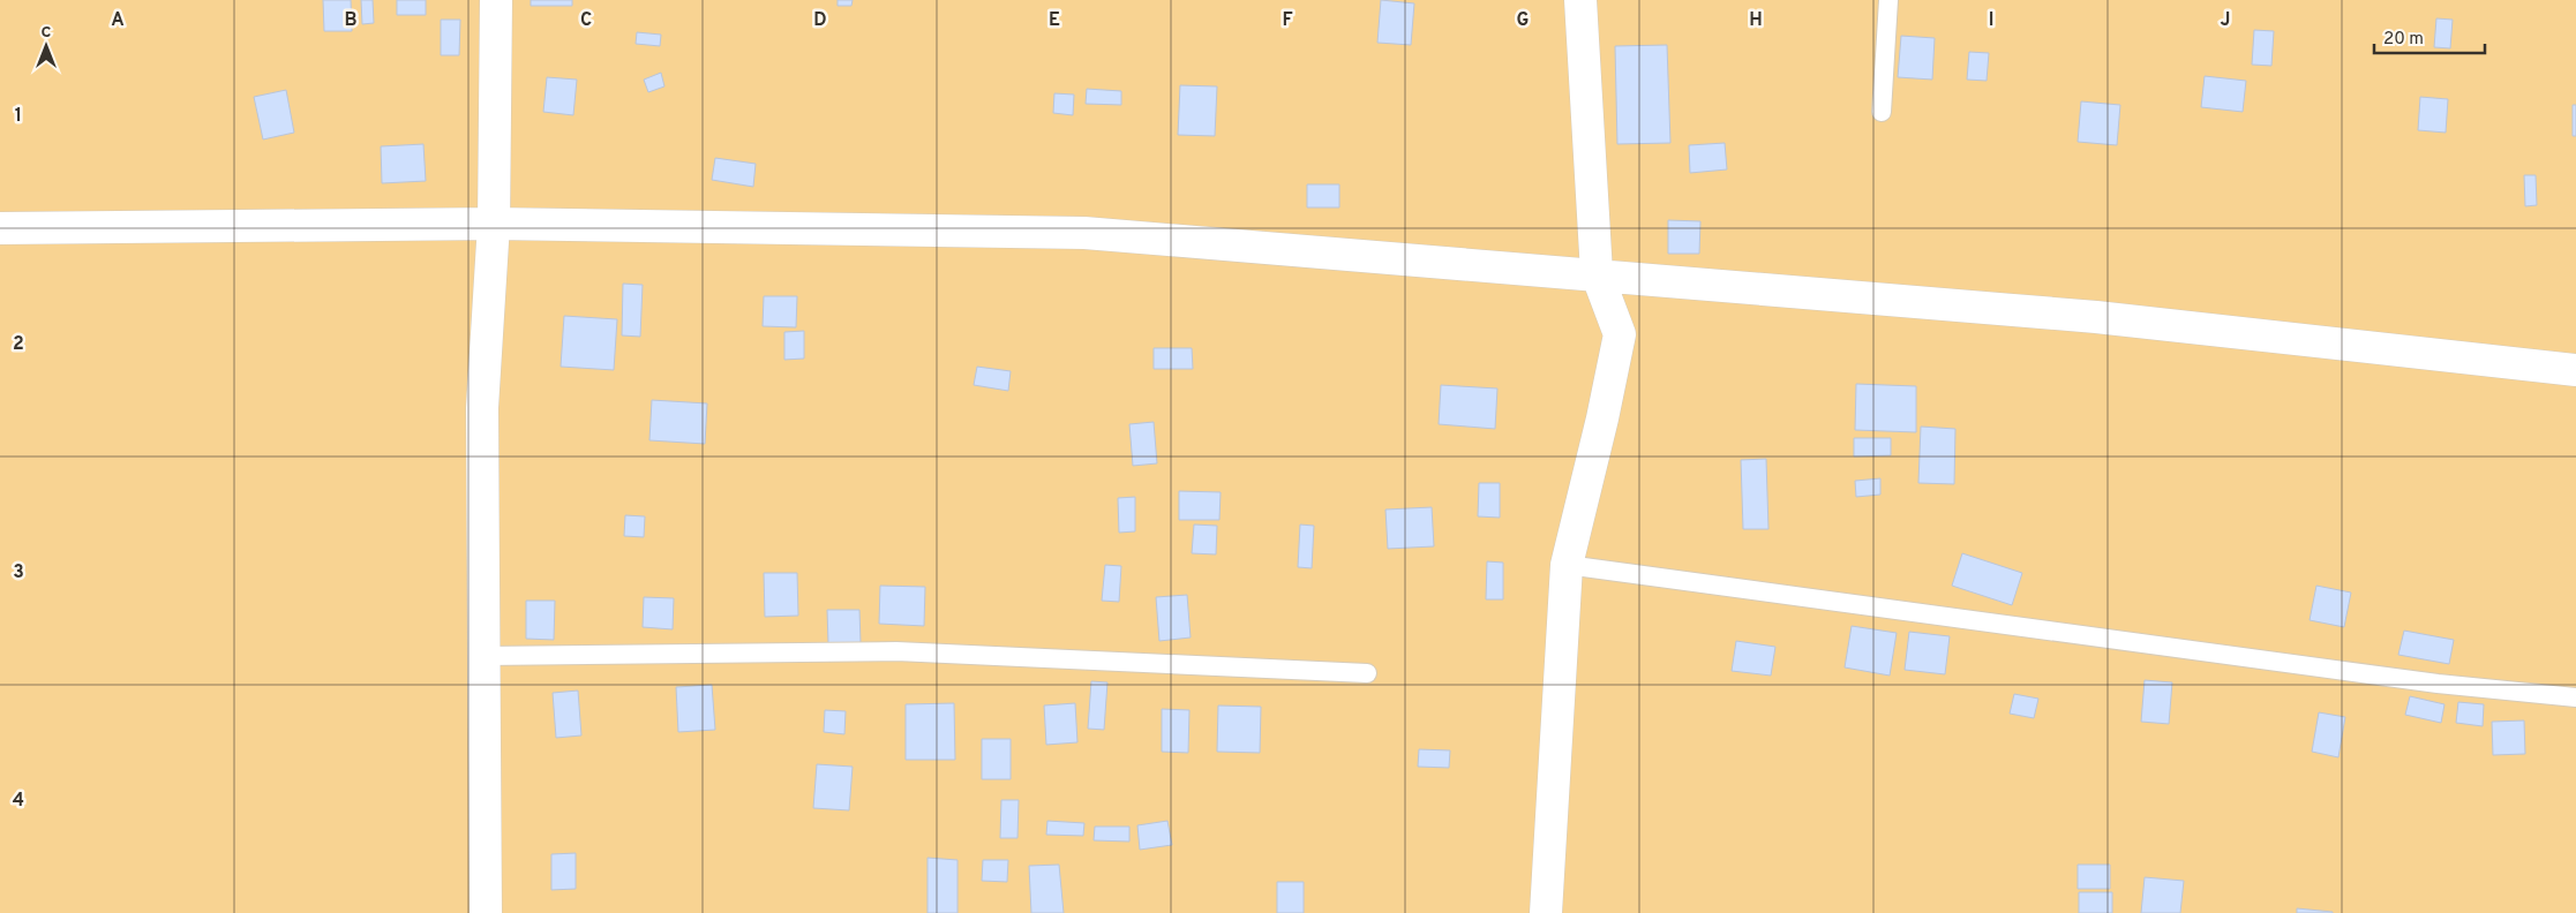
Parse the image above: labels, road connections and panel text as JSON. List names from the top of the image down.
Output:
{
  "scale_bar": "20 m",
  "north": "top",
  "grid": {
    "columns": [
      "A",
      "B",
      "C",
      "D",
      "E",
      "F",
      "G",
      "H",
      "I",
      "J"
    ],
    "rows": [
      "1",
      "2",
      "3",
      "4"
    ]
  }
}
